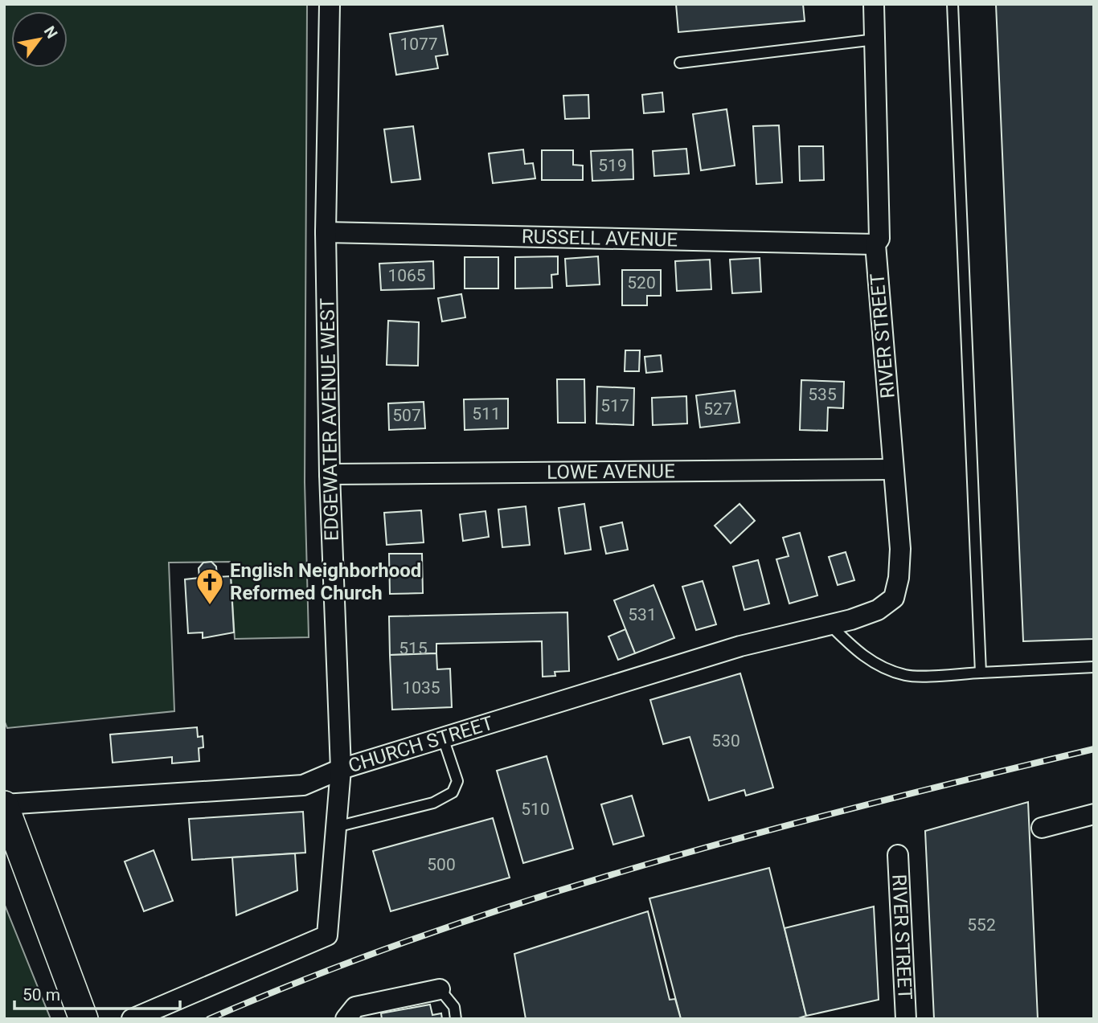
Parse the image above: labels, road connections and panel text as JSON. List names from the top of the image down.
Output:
{
  "streets": {
    "street": [
      "RUSSELL AVENUE",
      "RIVER STREET",
      "EDGEWATER AVENUE WEST",
      "LOWE AVENUE",
      "CHURCH STREET"
    ]
  },
  "crossings": [
    ["RUSSELL AVENUE", "RIVER STREET"],
    ["RUSSELL AVENUE", "EDGEWATER AVENUE WEST"],
    ["RIVER STREET", "LOWE AVENUE"],
    ["RIVER STREET", "CHURCH STREET"],
    ["EDGEWATER AVENUE WEST", "LOWE AVENUE"],
    ["EDGEWATER AVENUE WEST", "CHURCH STREET"]
  ],
  "places": {
    "church": ["English Neighborhood Reformed Church"]
  },
  "house_numbers": [
    "1077",
    "519",
    "1065",
    "520",
    "535",
    "517",
    "527",
    "511",
    "507",
    "531",
    "515",
    "1035",
    "530",
    "510",
    "500",
    "552"
  ],
  "scale_bar": "50 m",
  "north": "top right"
}
